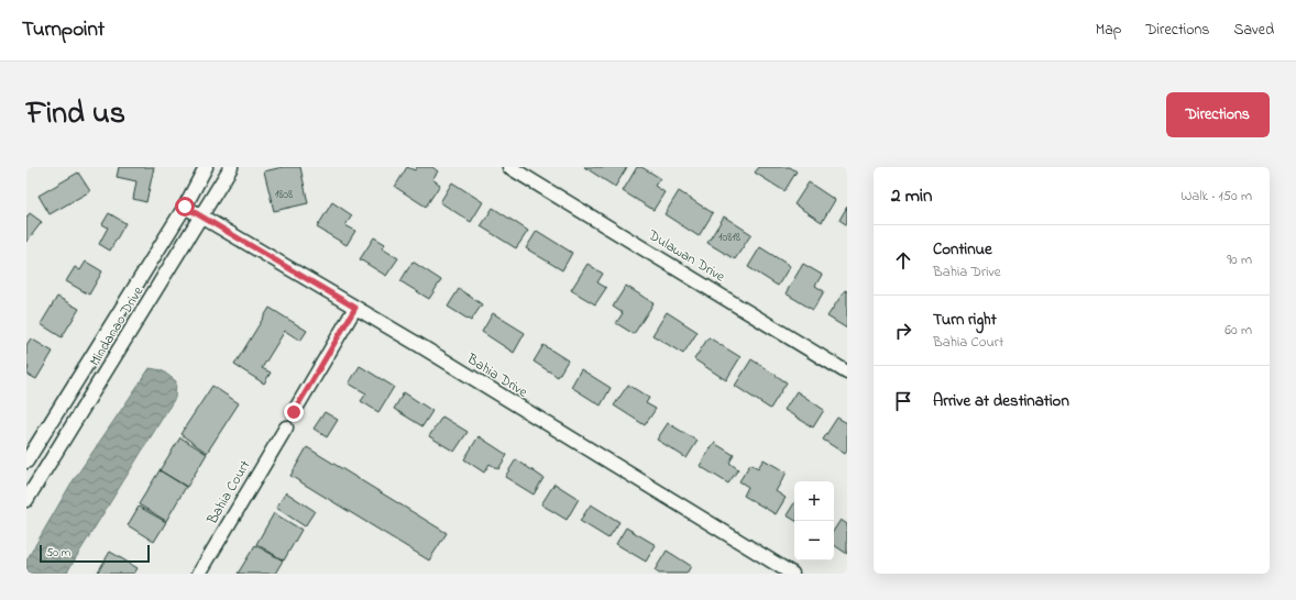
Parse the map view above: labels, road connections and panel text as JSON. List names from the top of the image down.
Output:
{
  "streets": {
    "street": [
      "Dulawan Drive",
      "Mindanao Drive",
      "Bahia Drive",
      "Bahia Court"
    ]
  },
  "crossings": [
    ["Mindanao Drive", "Bahia Drive"]
  ],
  "house_numbers": ["1808", "10818"],
  "scale_bar": "50 m",
  "page": {
    "header": "Turnpoint",
    "nav": ["Map", "Directions", "Saved"],
    "title": "Find us",
    "buttons": "Directions",
    "heading": ["2 min", "Walk · 150 m"],
    "list": [
      ["Continue", "Bahia Drive", "90 m"],
      ["Turn right", "Bahia Court", "60 m"],
      "Arrive at destination"
    ],
    "map_buttons": ["+", "−"],
    "scale": "50 m"
  }
}
